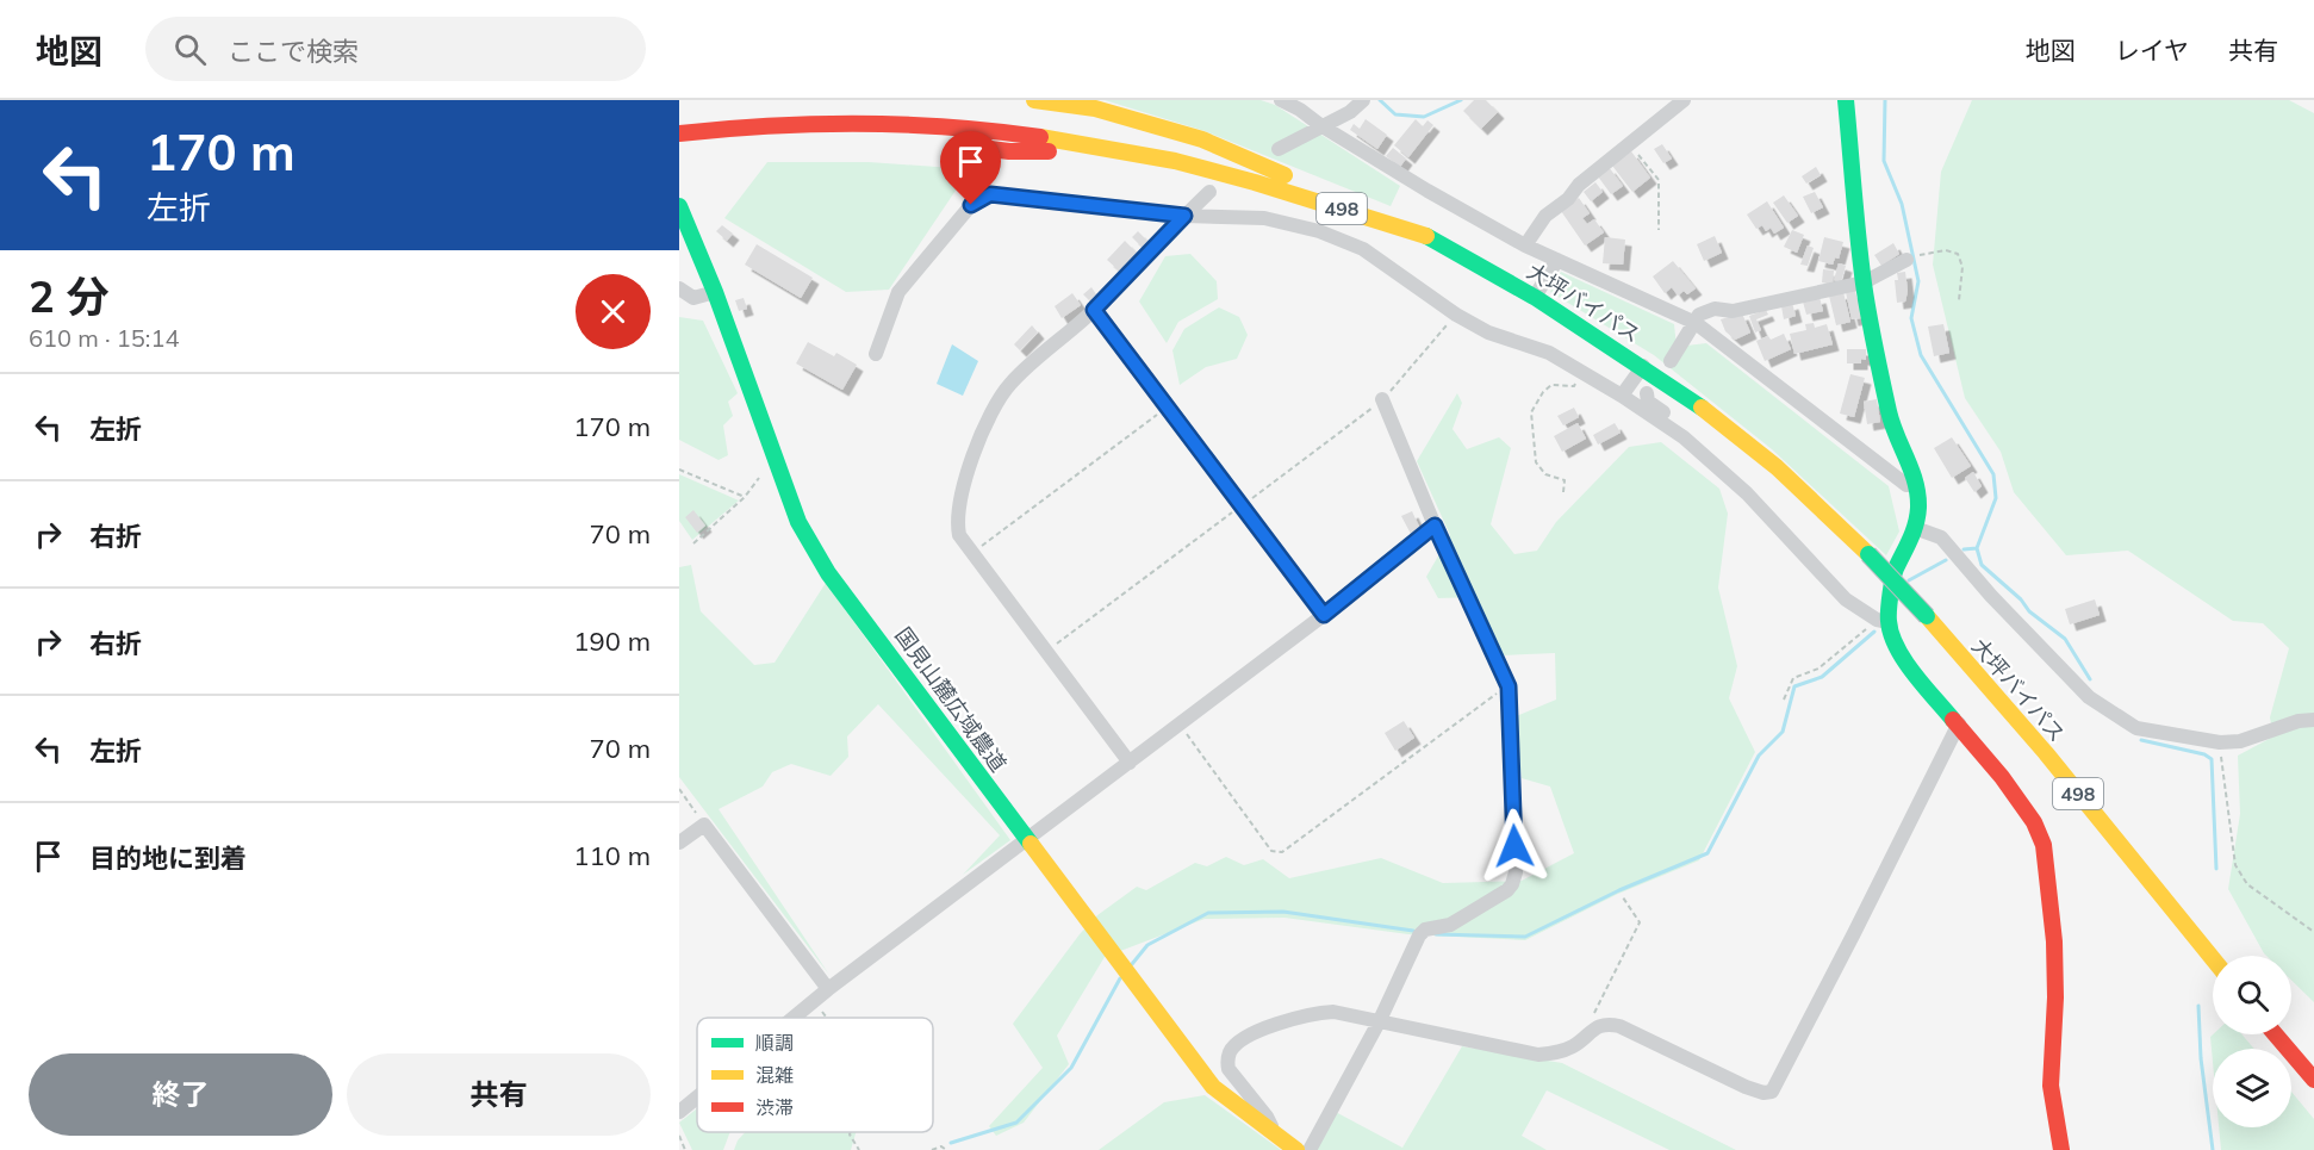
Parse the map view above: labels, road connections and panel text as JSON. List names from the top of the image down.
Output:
{
  "streets": {
    "main road": ["498", "大坪バイパス", "国見山麓広域農道"]
  },
  "legend": ["順調", "混雑", "渋滞"],
  "page": {
    "header": "地図",
    "search": "ここで検索",
    "nav": ["地図", "レイヤ", "共有"],
    "turn": ["170 m", "左折"],
    "heading": ["2 分", "610 m · 15:14"],
    "list": [
      {
        "name": "左折",
        "value": "170 m"
      },
      {
        "name": "右折",
        "value": "70 m"
      },
      {
        "name": "右折",
        "value": "190 m"
      },
      {
        "name": "左折",
        "value": "70 m"
      },
      {
        "name": "目的地に到着",
        "value": "110 m"
      }
    ],
    "buttons": ["終了", "共有"]
  }
}
